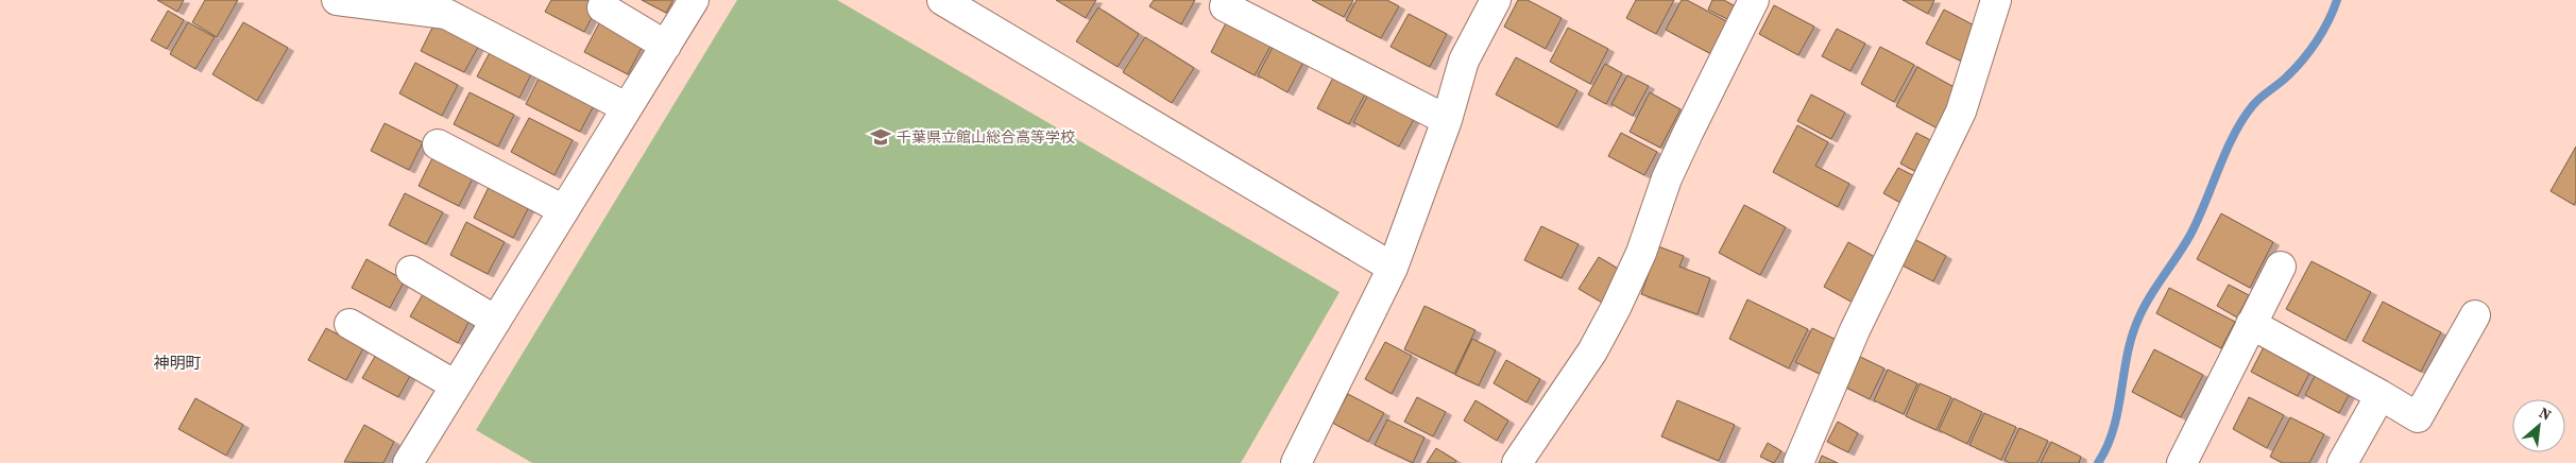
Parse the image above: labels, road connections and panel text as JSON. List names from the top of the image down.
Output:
{
  "districts": ["神明町"],
  "places": {
    "school or university": ["千葉県立館山総合高等学校"]
  },
  "north": "top right"
}
